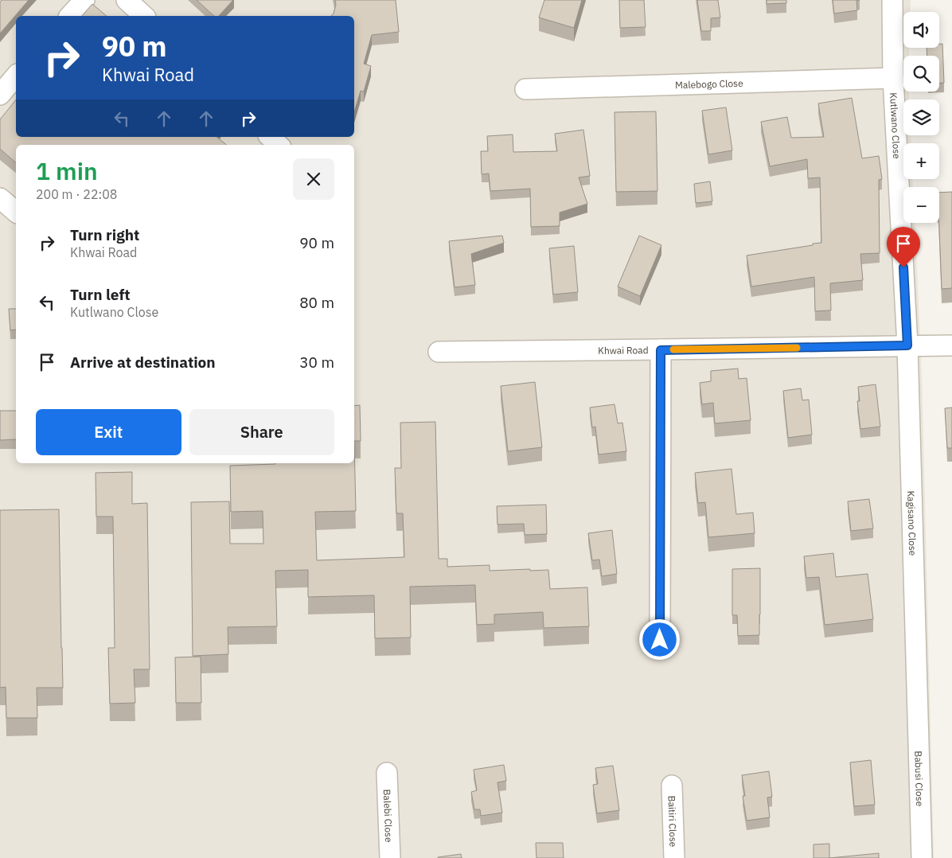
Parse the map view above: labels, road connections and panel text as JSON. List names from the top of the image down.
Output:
{
  "streets": {
    "street": [
      "Malebogo Close",
      "Kutlwano Close",
      "Khwai Road",
      "Kagisano Close",
      "Babusi Close",
      "Balebi Close",
      "Baitiri Close"
    ]
  },
  "crossings": [
    ["Malebogo Close", "Kutlwano Close"],
    ["Kutlwano Close", "Khwai Road"],
    ["Kutlwano Close", "Kagisano Close"],
    ["Khwai Road", "Kagisano Close"],
    ["Kagisano Close", "Babusi Close"]
  ],
  "page": {
    "map_buttons": ["+", "−"],
    "turn": ["90 m", "Khwai Road"],
    "heading": ["1 min", "200 m · 22:08"],
    "list": [
      {
        "name": "Turn right",
        "note": "Khwai Road",
        "value": "90 m"
      },
      {
        "name": "Turn left",
        "note": "Kutlwano Close",
        "value": "80 m"
      },
      {
        "name": "Arrive at destination",
        "value": "30 m"
      }
    ],
    "buttons": ["Exit", "Share"]
  }
}
